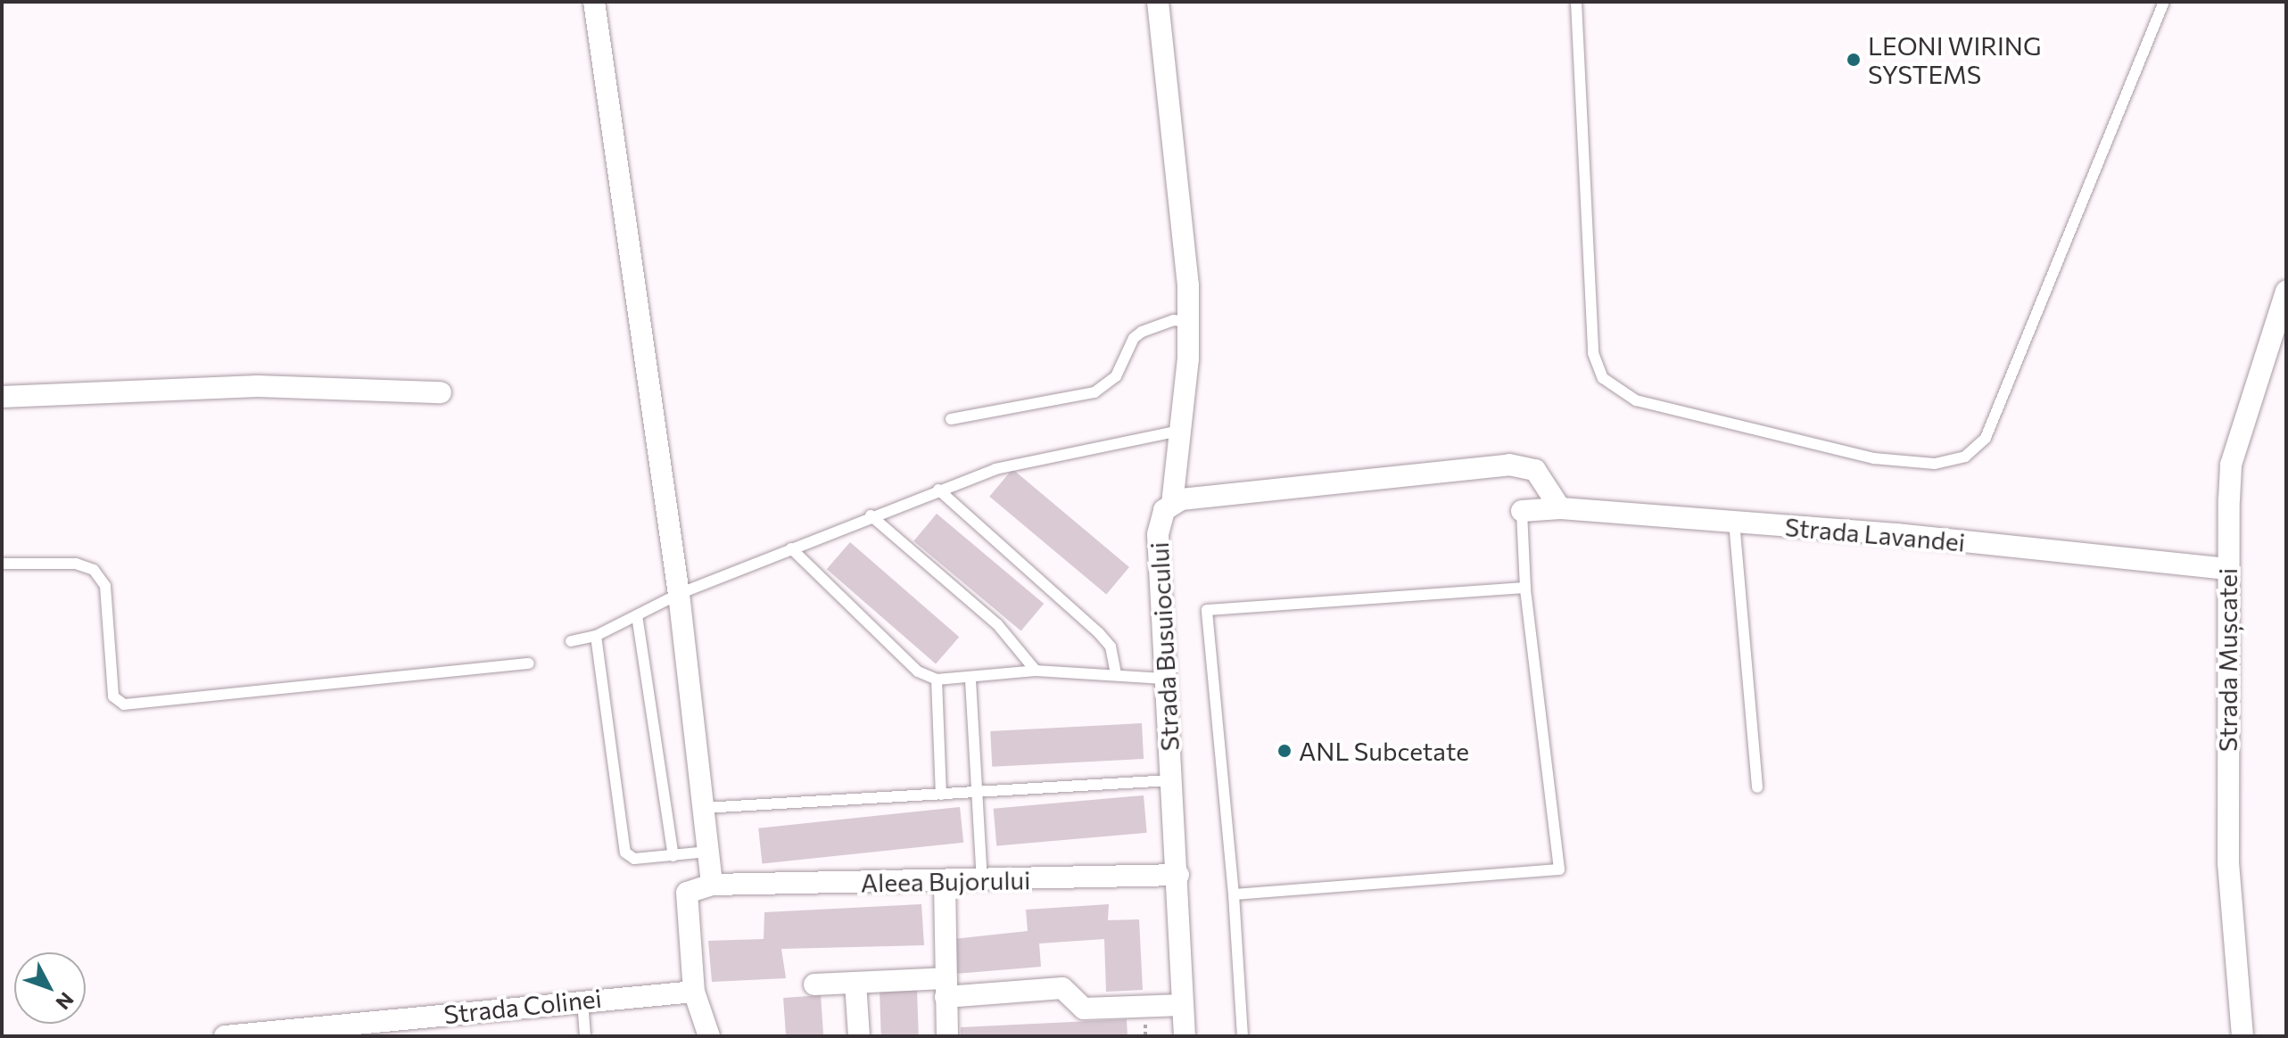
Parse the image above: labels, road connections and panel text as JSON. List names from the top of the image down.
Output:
{
  "streets": {
    "street": [
      "Strada Lavandei",
      "Strada Busuiocului",
      "Strada Mușcatei",
      "Aleea Bujorului",
      "Strada Colinei"
    ]
  },
  "crossings": [
    ["Strada Lavandei", "Strada Mușcatei"],
    ["Strada Busuiocului", "Aleea Bujorului"]
  ],
  "places": ["LEONI WIRING SYSTEMS", "ANL Subcetate"],
  "north": "bottom right"
}
